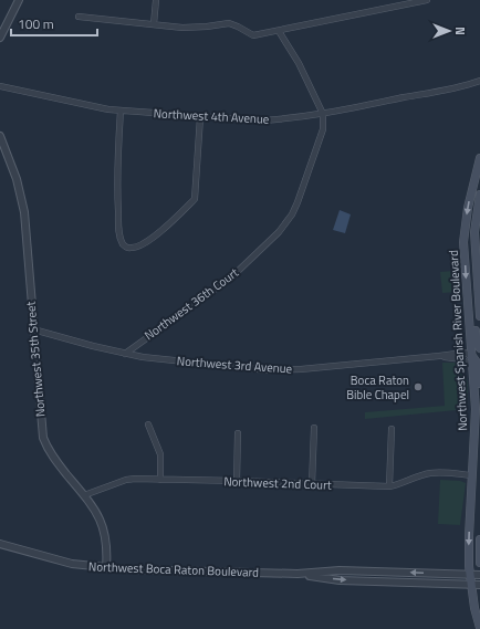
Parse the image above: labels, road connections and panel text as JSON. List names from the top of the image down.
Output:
{
  "streets": {
    "main road": ["Northwest Spanish River Boulevard"],
    "street": [
      "Northwest 4th Avenue",
      "Northwest 36th Court",
      "Northwest 35th Street",
      "Northwest 3rd Avenue",
      "Northwest 2nd Court",
      "Northwest Boca Raton Boulevard"
    ]
  },
  "crossings": [
    ["Northwest 4th Avenue", "Northwest 36th Court"],
    ["Northwest 36th Court", "Northwest 3rd Avenue"],
    ["Northwest Spanish River Boulevard", "Northwest 3rd Avenue"],
    ["Northwest Spanish River Boulevard", "Northwest 2nd Court"],
    ["Northwest Spanish River Boulevard", "Northwest Boca Raton Boulevard"],
    ["Northwest 35th Street", "Northwest 3rd Avenue"],
    ["Northwest 35th Street", "Northwest 2nd Court"],
    ["Northwest 35th Street", "Northwest Boca Raton Boulevard"]
  ],
  "places": ["Boca Raton Bible Chapel"],
  "scale_bar": "100 m",
  "north": "right"
}
